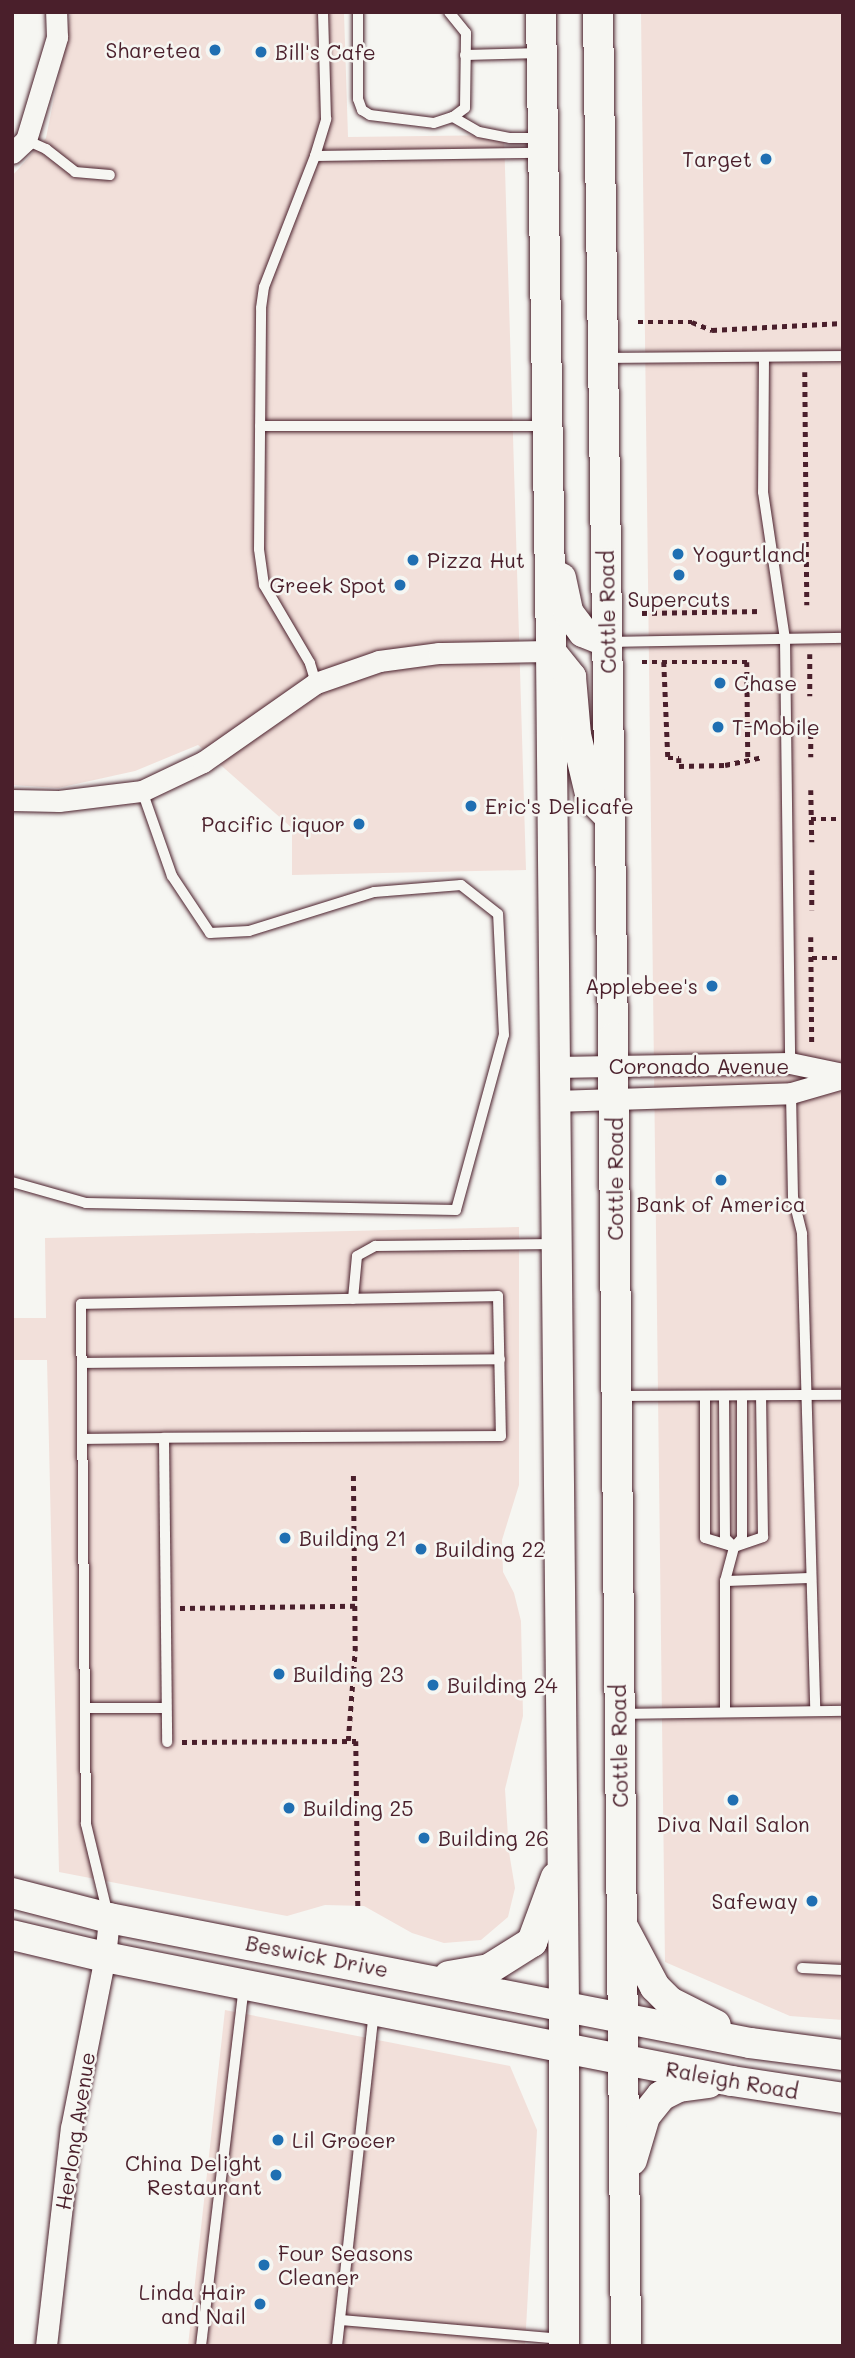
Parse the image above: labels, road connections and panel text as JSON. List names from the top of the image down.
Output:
{
  "streets": {
    "main road": ["Cottle Road", "Beswick Drive", "Raleigh Road"],
    "street": ["Coronado Avenue", "Herlong Avenue"]
  },
  "crossings": [
    ["Cottle Road", "Coronado Avenue"],
    ["Cottle Road", "Beswick Drive"],
    ["Cottle Road", "Raleigh Road"],
    ["Beswick Drive", "Raleigh Road"],
    ["Beswick Drive", "Herlong Avenue"]
  ],
  "places": [
    "Sharetea",
    "Bill's Cafe",
    "Target",
    "Yogurtland",
    "Pizza Hut",
    "Supercuts",
    "Greek Spot",
    "Chase",
    "T-Mobile",
    "Eric's Delicafe",
    "Pacific Liquor",
    "Applebee's",
    "Bank of America",
    "Building 21",
    "Building 22",
    "Building 23",
    "Building 24",
    "Diva Nail Salon",
    "Building 25",
    "Building 26",
    "Safeway",
    "Lil Grocer",
    "China Delight Restaurant",
    "Four Seasons Cleaner",
    "Linda Hair and Nail"
  ]
}
